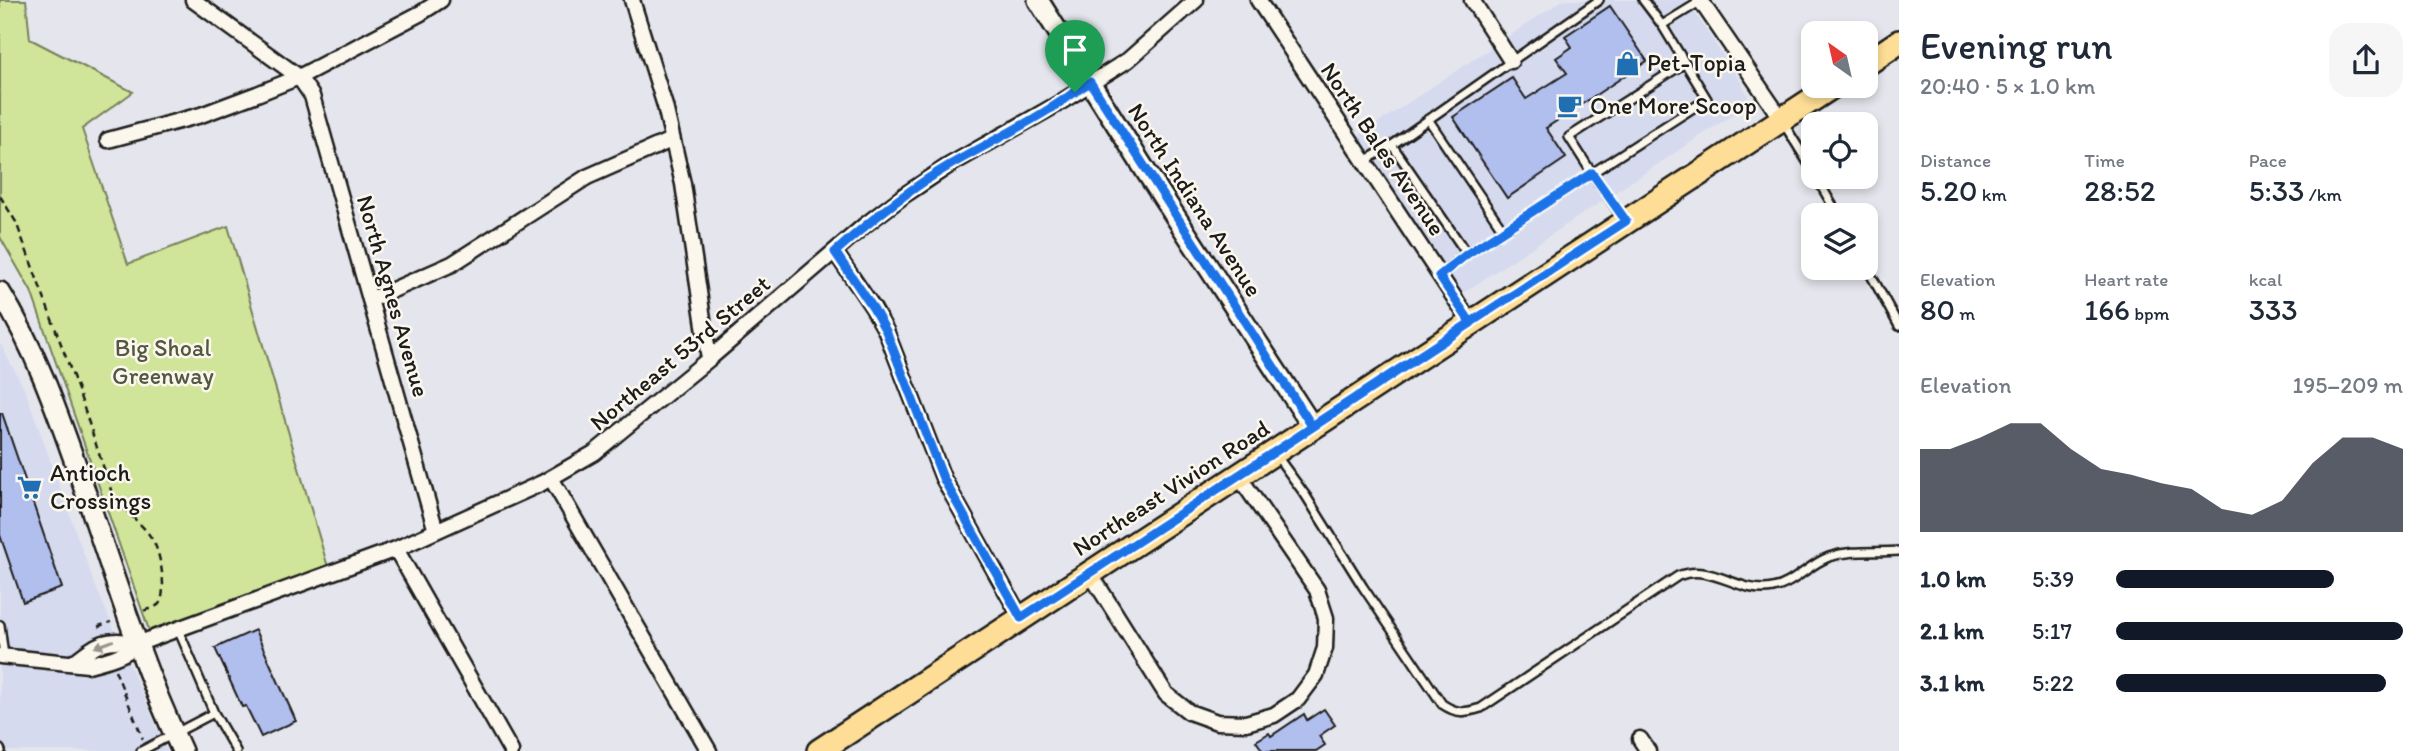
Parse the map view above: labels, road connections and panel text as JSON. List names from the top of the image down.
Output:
{
  "streets": {
    "main road": ["Northeast Vivion Road"],
    "street": [
      "North Bales Avenue",
      "North Indiana Avenue",
      "North Agnes Avenue",
      "Northeast 53rd Street"
    ]
  },
  "crossings": [
    ["North Bales Avenue", "Northeast Vivion Road"],
    ["North Indiana Avenue", "Northeast 53rd Street"],
    ["North Indiana Avenue", "Northeast Vivion Road"],
    ["North Agnes Avenue", "Northeast 53rd Street"]
  ],
  "parks": ["Big Shoal Greenway"],
  "places": {
    "shop": ["Pet-Topia"],
    "cafe": ["One More Scoop"],
    "supermarket": ["Antioch Crossings"]
  },
  "north": "top left",
  "page": {
    "heading": ["Evening run", "20:40 · 5 × 1.0 km"],
    "stats": [
      ["Distance", "5.20 km"],
      ["Time", "28:52"],
      ["Pace", "5:33 /km"],
      ["Elevation", "80 m"],
      ["Heart rate", "166 bpm"],
      ["kcal", "333"]
    ],
    "chart": ["Elevation", "195–209 m"],
    "list": [
      {
        "name": "1.0 km",
        "note": "5:39"
      },
      {
        "name": "2.1 km",
        "note": "5:17"
      },
      {
        "name": "3.1 km",
        "note": "5:22"
      }
    ]
  }
}
